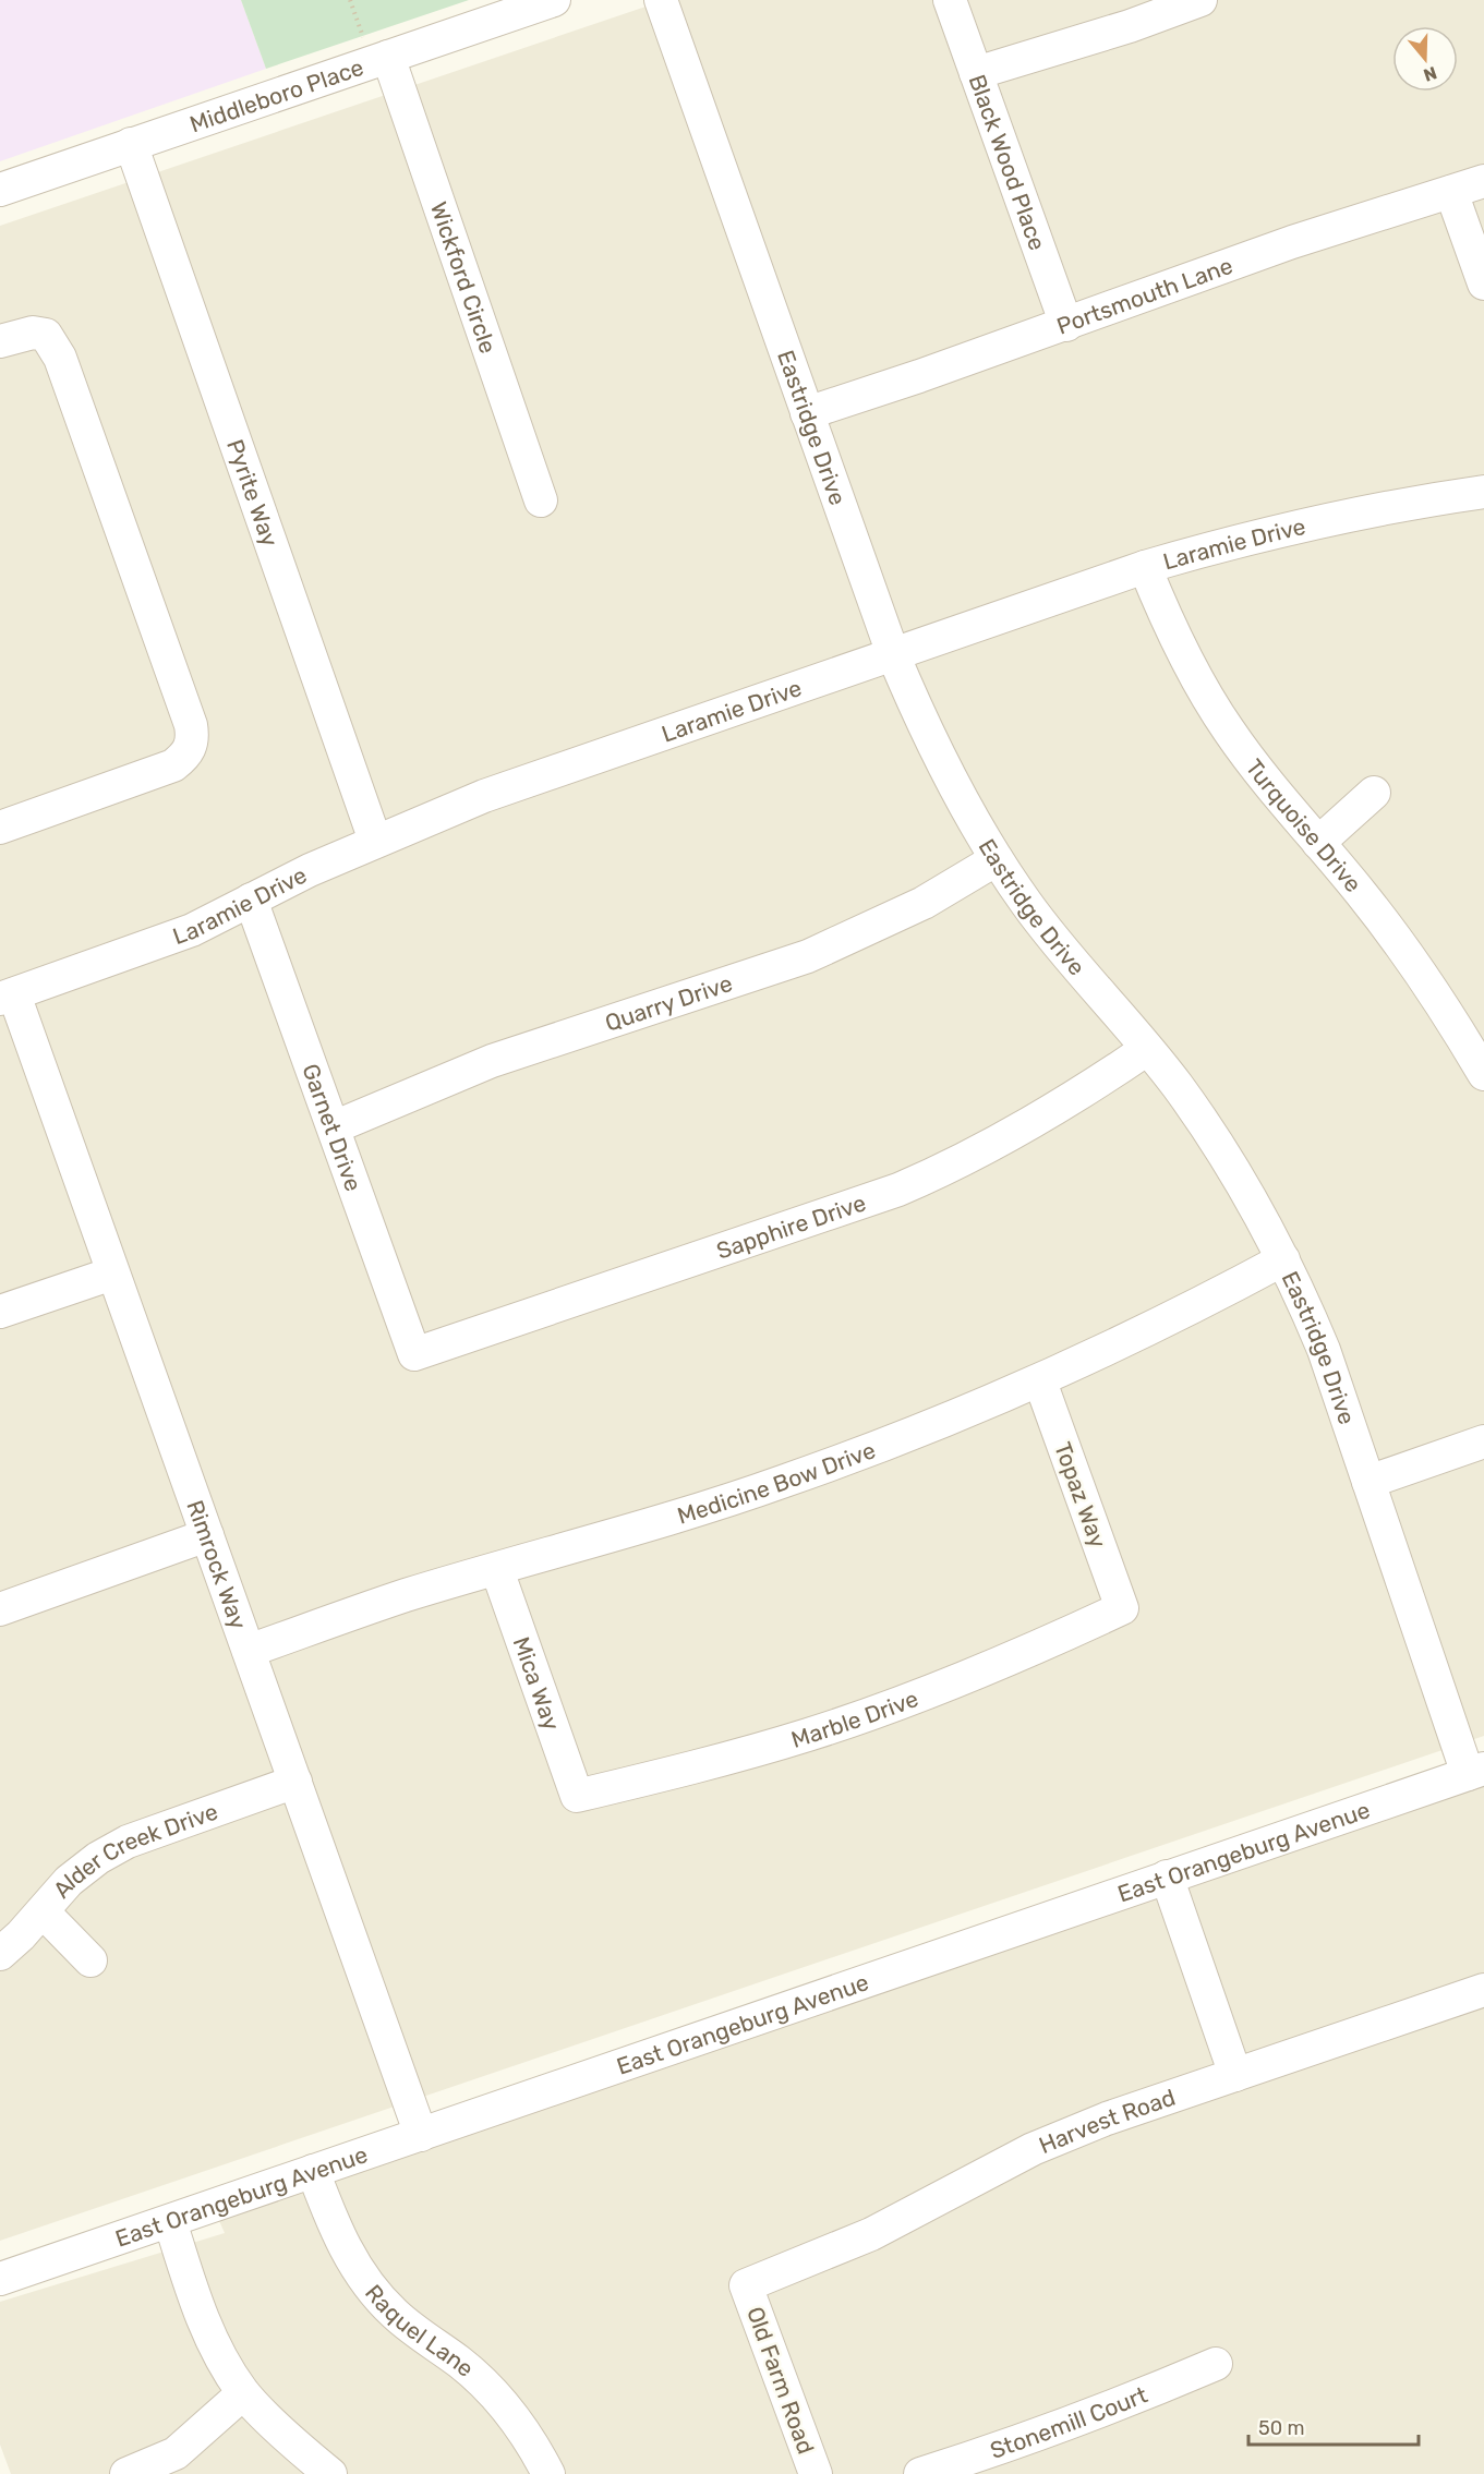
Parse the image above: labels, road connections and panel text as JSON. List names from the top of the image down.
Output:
{
  "streets": {
    "street": [
      "Middleboro Place",
      "Black Wood Place",
      "Wickford Circle",
      "Portsmouth Lane",
      "Eastridge Drive",
      "Pyrite Way",
      "Laramie Drive",
      "Turquoise Drive",
      "Quarry Drive",
      "Garnet Drive",
      "Sapphire Drive",
      "Medicine Bow Drive",
      "Topaz Way",
      "Rimrock Way",
      "Mica Way",
      "Marble Drive",
      "East Orangeburg Avenue",
      "Alder Creek Drive",
      "Harvest Road",
      "Raquel Lane",
      "Old Farm Road",
      "Stonemill Court"
    ]
  },
  "crossings": [
    ["Middleboro Place", "Wickford Circle"],
    ["Middleboro Place", "Pyrite Way"],
    ["Black Wood Place", "Portsmouth Lane"],
    ["Portsmouth Lane", "Eastridge Drive"],
    ["Eastridge Drive", "Laramie Drive"],
    ["Eastridge Drive", "Quarry Drive"],
    ["Eastridge Drive", "Sapphire Drive"],
    ["Eastridge Drive", "Medicine Bow Drive"],
    ["Eastridge Drive", "East Orangeburg Avenue"],
    ["Pyrite Way", "Laramie Drive"],
    ["Laramie Drive", "Turquoise Drive"],
    ["Laramie Drive", "Garnet Drive"],
    ["Laramie Drive", "Rimrock Way"],
    ["Quarry Drive", "Garnet Drive"],
    ["Garnet Drive", "Sapphire Drive"],
    ["Medicine Bow Drive", "Topaz Way"],
    ["Medicine Bow Drive", "Rimrock Way"],
    ["Medicine Bow Drive", "Mica Way"],
    ["Topaz Way", "Marble Drive"],
    ["Rimrock Way", "East Orangeburg Avenue"],
    ["Rimrock Way", "Alder Creek Drive"],
    ["Mica Way", "Marble Drive"],
    ["East Orangeburg Avenue", "Raquel Lane"],
    ["Harvest Road", "Old Farm Road"]
  ],
  "scale_bar": "50 m",
  "north": "bottom"
}
